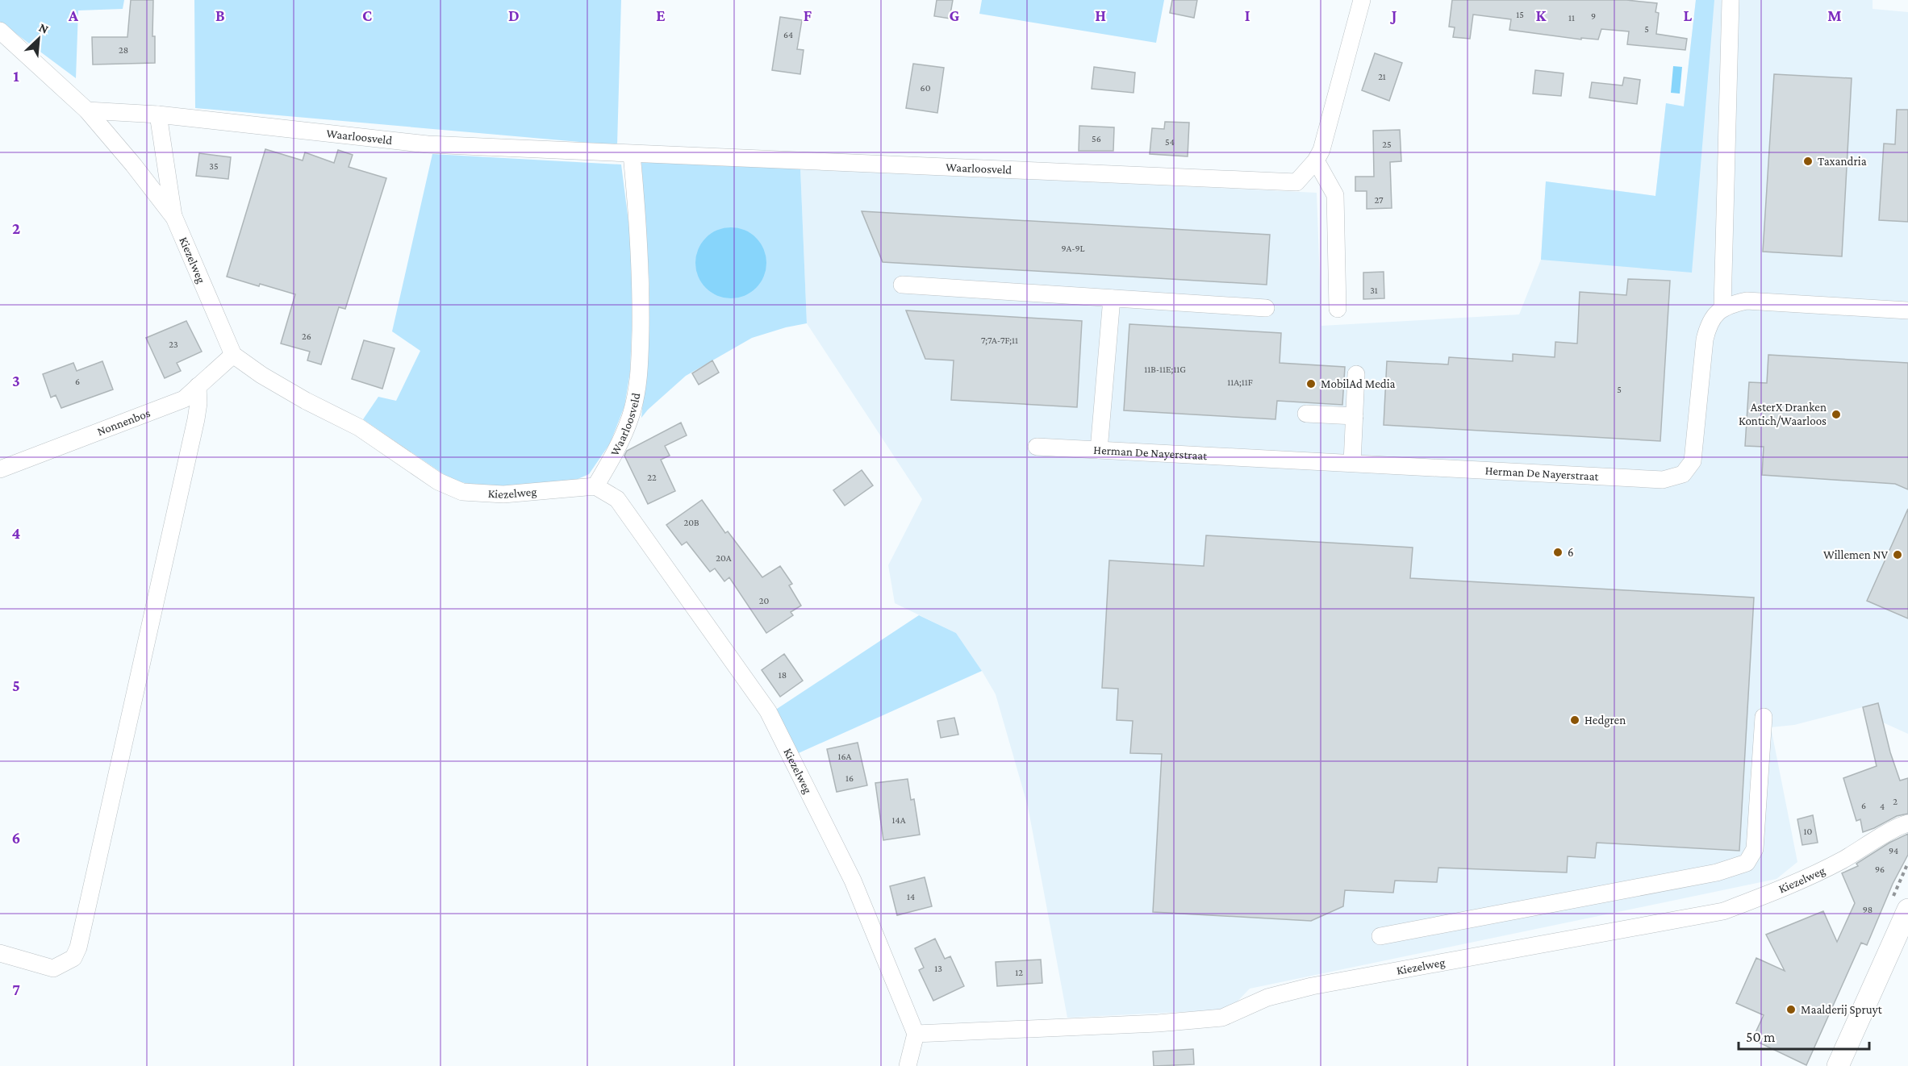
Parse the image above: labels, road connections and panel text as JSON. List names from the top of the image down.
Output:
{
  "streets": {
    "street": [
      "Waarloosveld",
      "Kiezelweg",
      "Nonnenbos",
      "Herman De Nayerstraat"
    ]
  },
  "crossings": [
    ["Waarloosveld", "Kiezelweg"],
    ["Kiezelweg", "Nonnenbos"]
  ],
  "places": [
    "Taxandria",
    "MobilAd Media",
    "AsterX Dranken Kontich/Waarloos",
    "6",
    "Willemen NV",
    "Hedgren",
    "Maalderij Spruyt"
  ],
  "house_numbers": [
    "15",
    "9",
    "11",
    "5",
    "64",
    "28",
    "21",
    "60",
    "56",
    "54",
    "25",
    "35",
    "27",
    "9A-9L",
    "31",
    "26",
    "7;7A-7F;11",
    "23",
    "11B-11E;11G",
    "6",
    "11A;11F",
    "5",
    "22",
    "20B",
    "20A",
    "20",
    "18",
    "16A",
    "16",
    "2",
    "6",
    "4",
    "14A",
    "10",
    "94",
    "96",
    "14",
    "98",
    "13",
    "12"
  ],
  "scale_bar": "50 m",
  "north": "top right",
  "grid": {
    "columns": [
      "A",
      "B",
      "C",
      "D",
      "E",
      "F",
      "G",
      "H",
      "I",
      "J",
      "K",
      "L",
      "M"
    ],
    "rows": [
      "1",
      "2",
      "3",
      "4",
      "5",
      "6",
      "7"
    ]
  }
}
